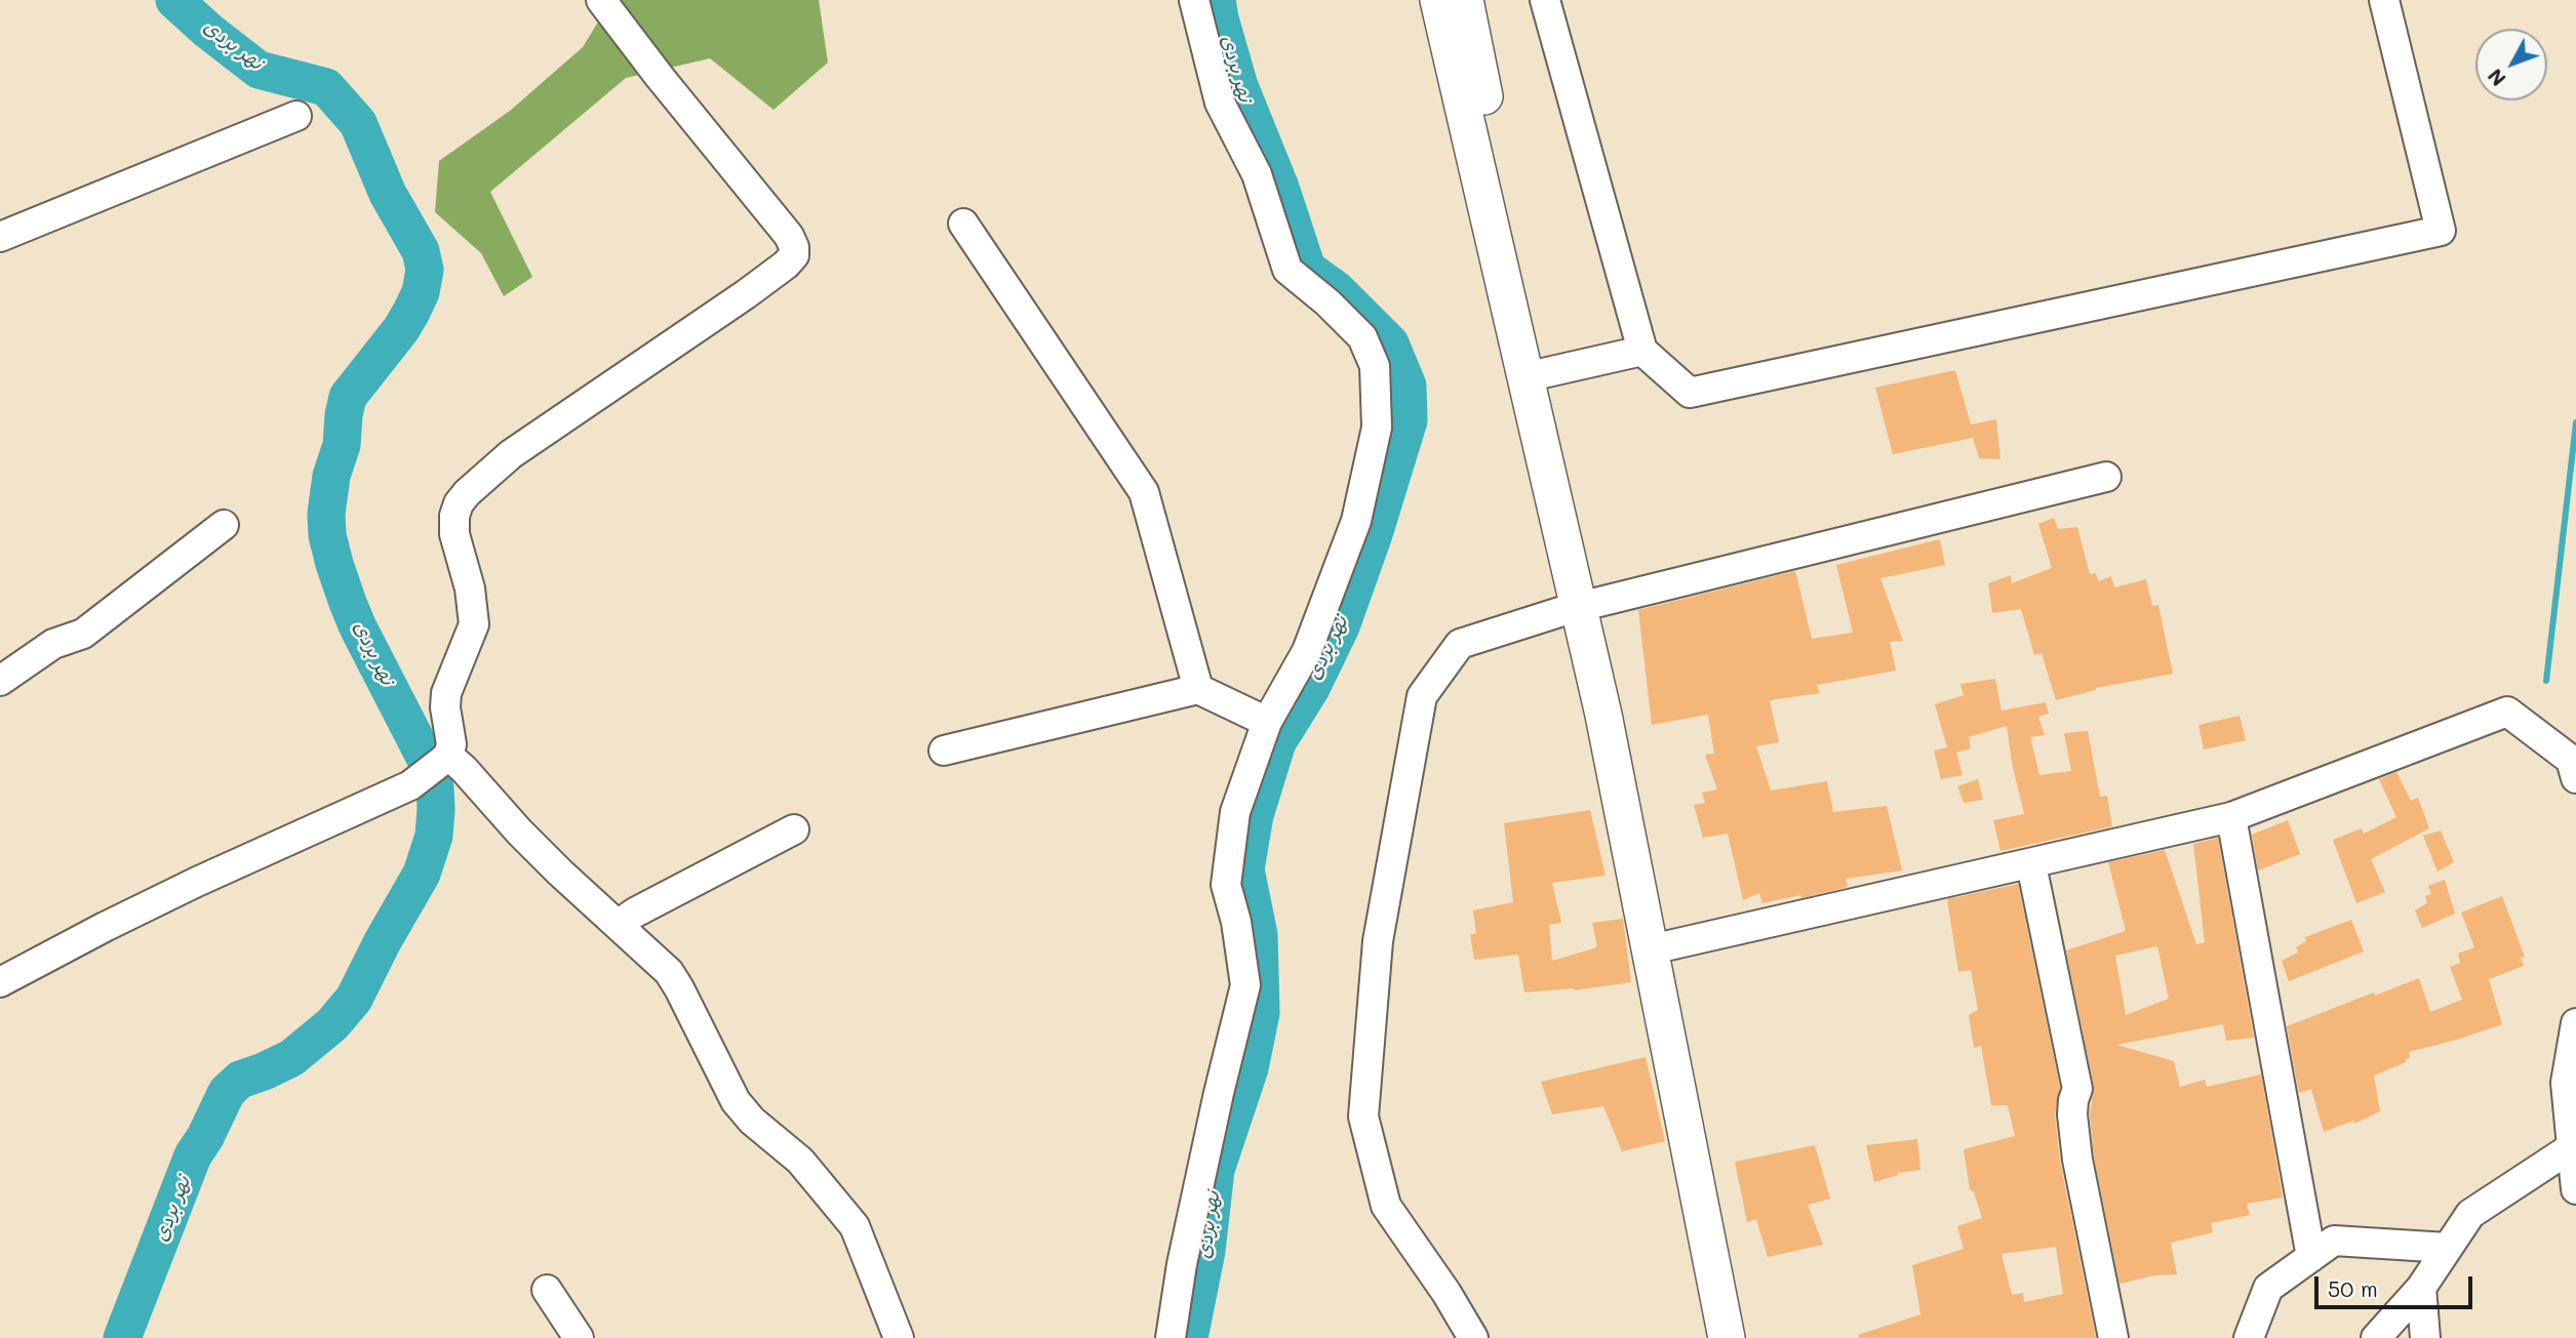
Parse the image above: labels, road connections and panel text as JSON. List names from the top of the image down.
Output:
{
  "water": ["نهر بردى"],
  "scale_bar": "50 m",
  "north": "bottom left"
}
